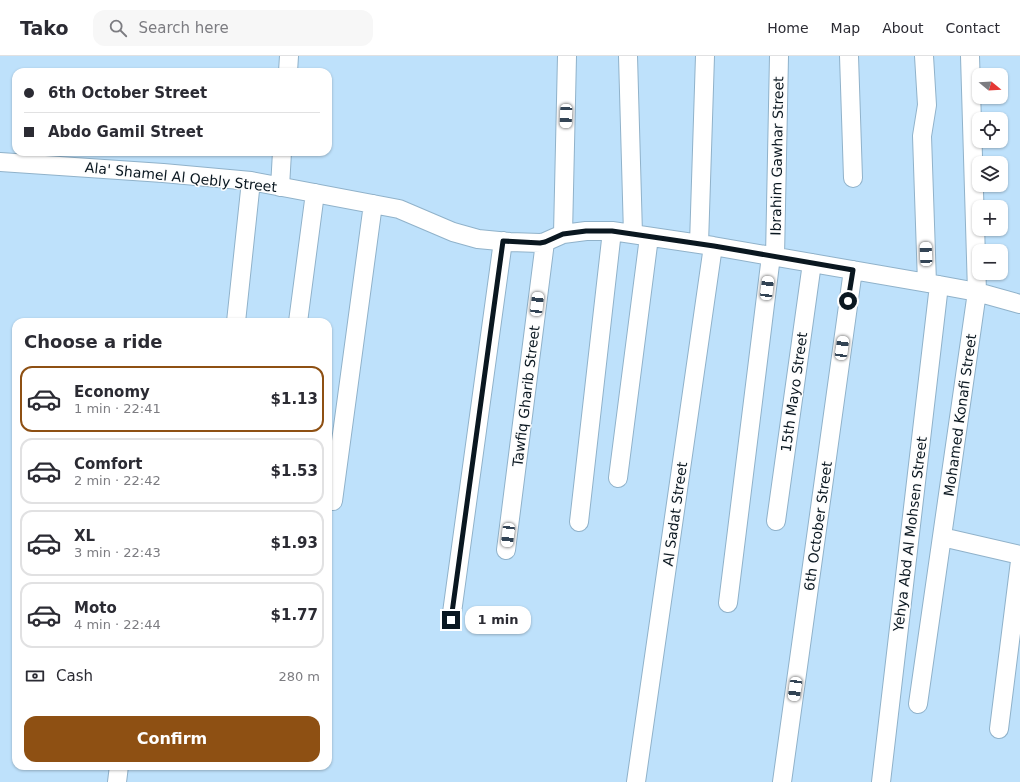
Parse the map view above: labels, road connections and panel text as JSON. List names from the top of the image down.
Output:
{
  "streets": {
    "street": [
      "Ibrahim Gawhar Street",
      "Ala' Shamel Al Qebly Street",
      "15th Mayo Street",
      "Tawfiq Gharib Street",
      "Mohamed Konafi Street",
      "Al Sadat Street",
      "6th October Street",
      "Yehya Abd Al Mohsen Street"
    ]
  },
  "crossings": [
    ["Ibrahim Gawhar Street", "Ala' Shamel Al Qebly Street"],
    ["Ala' Shamel Al Qebly Street", "15th Mayo Street"],
    ["Ala' Shamel Al Qebly Street", "Tawfiq Gharib Street"],
    ["Ala' Shamel Al Qebly Street", "Mohamed Konafi Street"],
    ["Ala' Shamel Al Qebly Street", "Al Sadat Street"],
    ["Ala' Shamel Al Qebly Street", "6th October Street"],
    ["Ala' Shamel Al Qebly Street", "Yehya Abd Al Mohsen Street"]
  ],
  "north": "right",
  "page": {
    "header": "Tako",
    "search": "Search here",
    "nav": [
      "Home",
      "Map",
      "About",
      "Contact"
    ],
    "map_buttons": ["+", "−"],
    "banner": ["6th October Street", "Abdo Gamil Street"],
    "heading": "Choose a ride",
    "list": [
      {
        "name": "Economy",
        "note": "1 min · 22:41",
        "value": "$1.13"
      },
      {
        "name": "Comfort",
        "note": "2 min · 22:42",
        "value": "$1.53"
      },
      {
        "name": "XL",
        "note": "3 min · 22:43",
        "value": "$1.93"
      },
      {
        "name": "Moto",
        "note": "4 min · 22:44",
        "value": "$1.77"
      }
    ],
    "bubble": "1 min",
    "pay": ["Cash", "280 m"],
    "buttons": "Confirm"
  }
}
